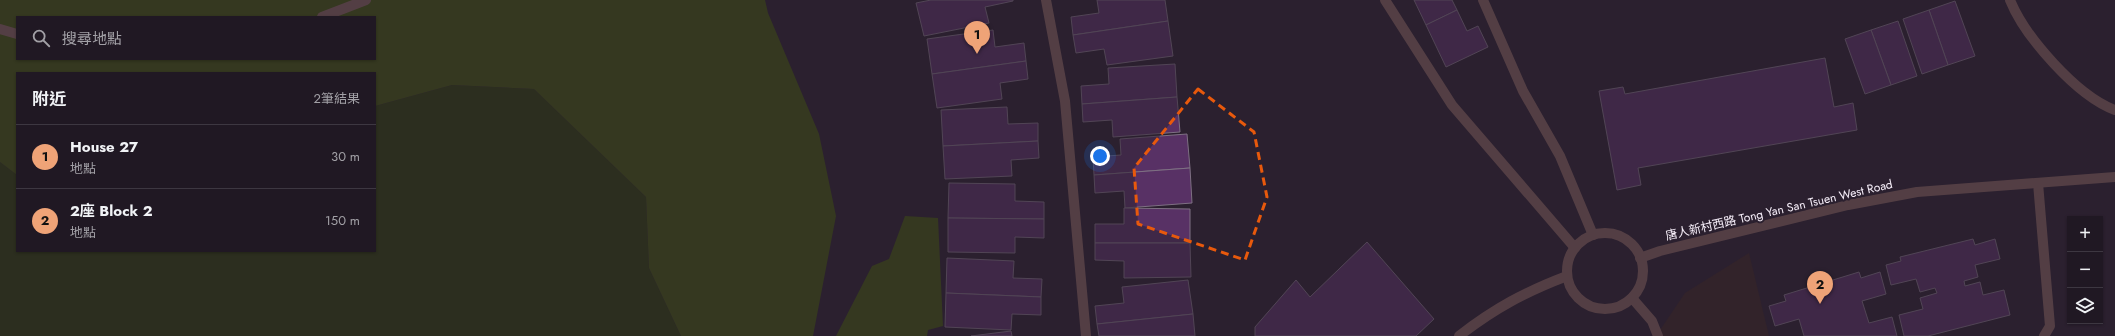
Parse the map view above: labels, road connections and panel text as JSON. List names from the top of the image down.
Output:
{
  "streets": {
    "street": ["唐人新村西路 Tong Yan San Tsuen West Road"]
  },
  "page": {
    "search": "搜尋地點",
    "pins": ["1", "2"],
    "heading": ["附近", "2筆結果"],
    "list": [
      {
        "mark": "1",
        "name": "House 27",
        "note": "地點",
        "value": "30 m"
      },
      {
        "mark": "2",
        "name": "2座 Block 2",
        "note": "地點",
        "value": "150 m"
      }
    ],
    "map_buttons": ["+", "−"]
  }
}
